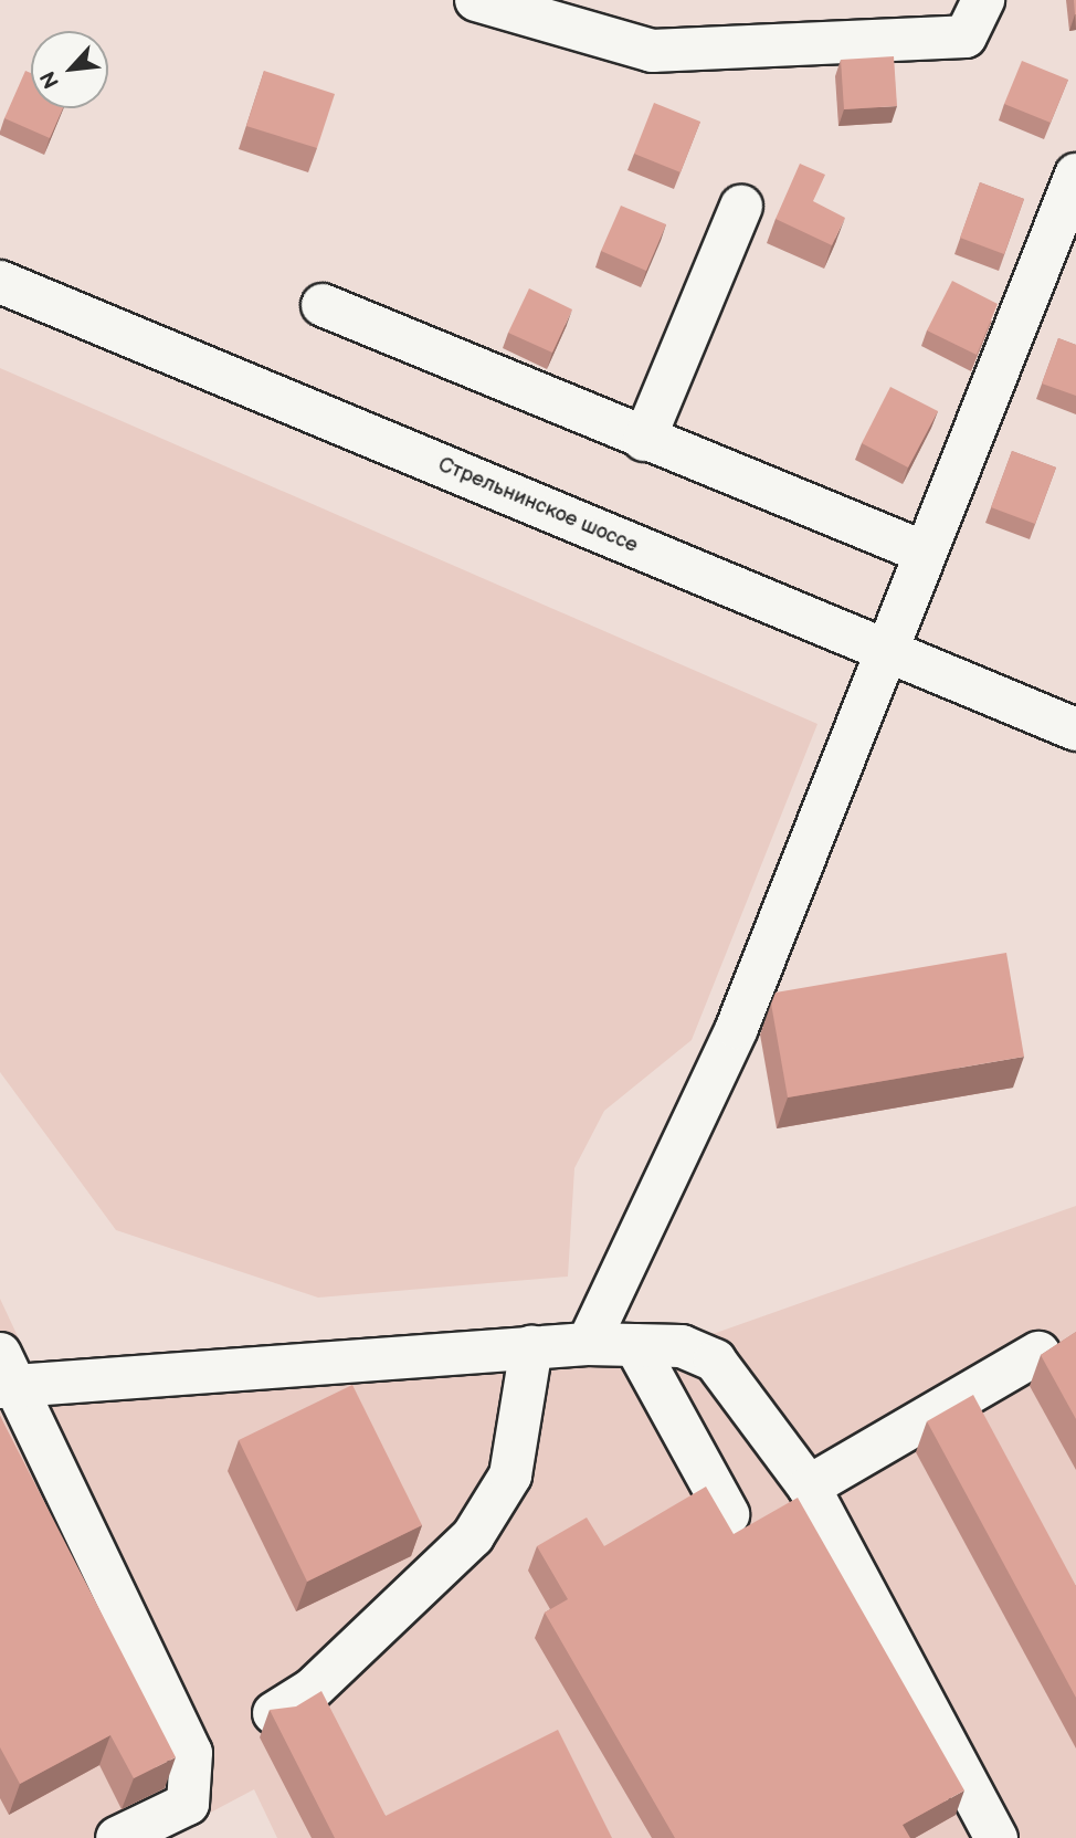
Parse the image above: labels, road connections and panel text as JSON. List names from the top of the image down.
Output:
{
  "streets": {
    "main road": ["Стрельнинское шоссе"]
  },
  "north": "bottom left"
}
